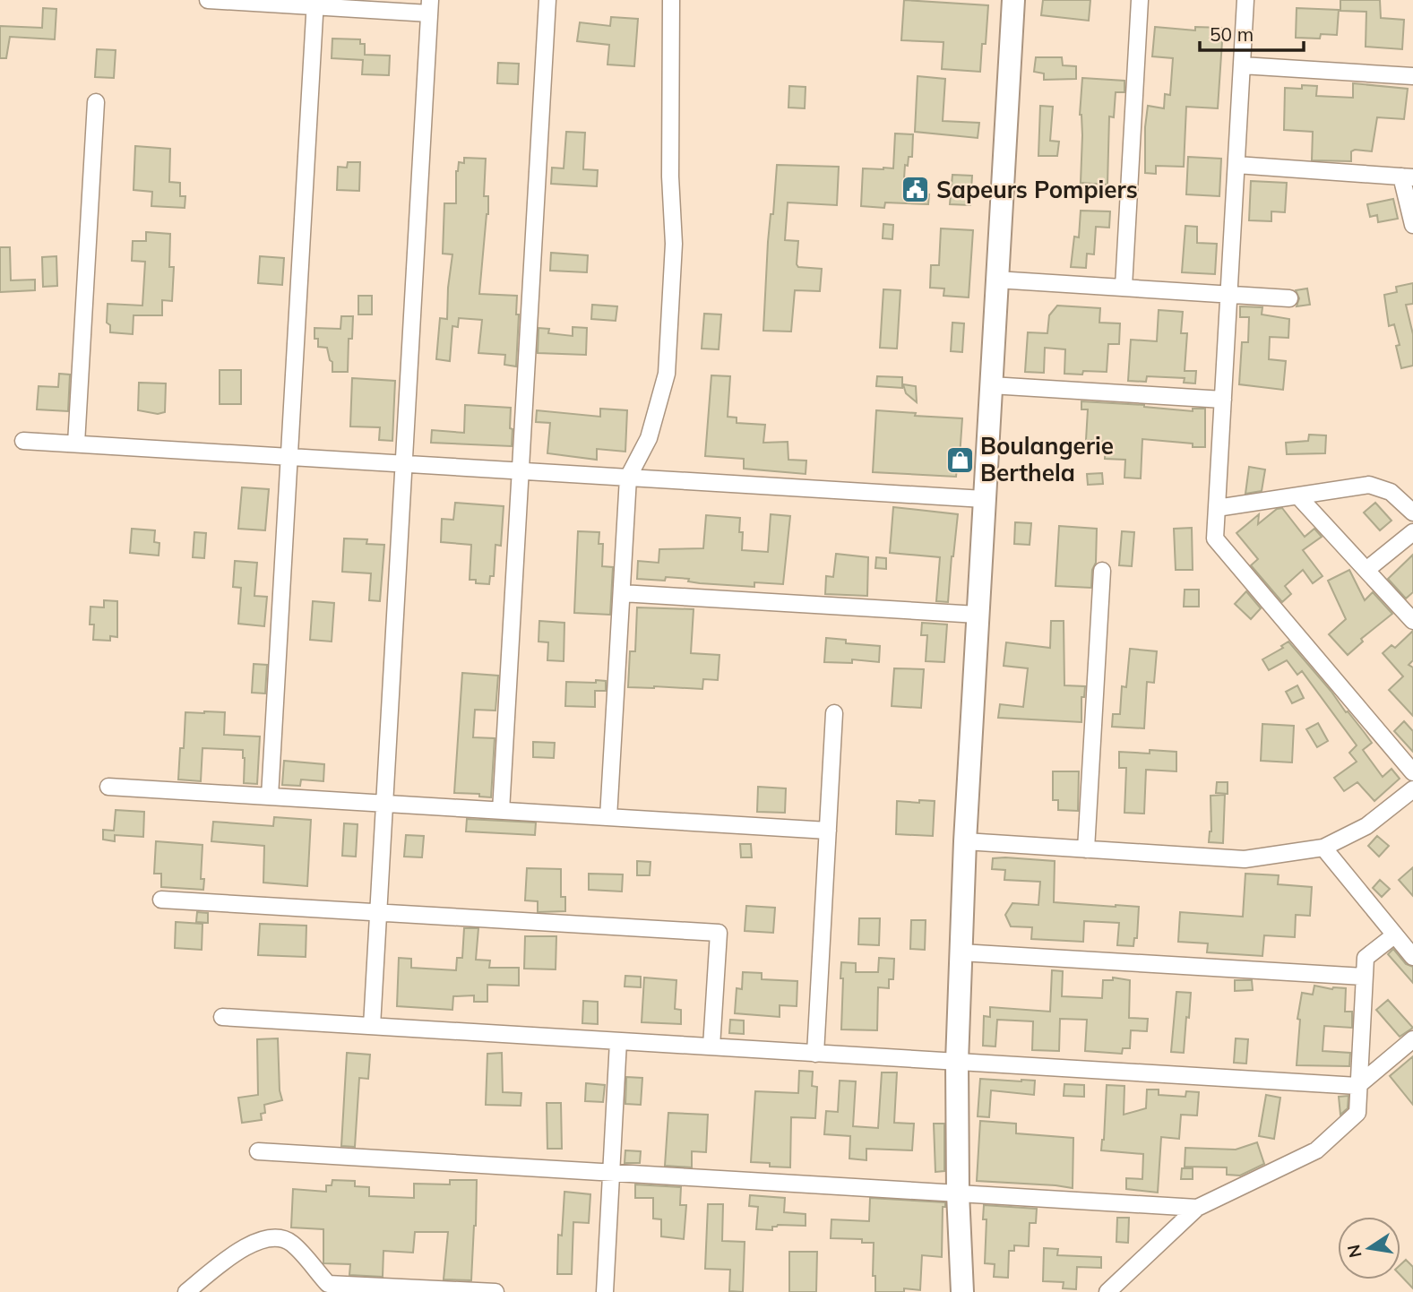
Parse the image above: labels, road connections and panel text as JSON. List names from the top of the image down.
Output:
{
  "places": {
    "public building": ["Sapeurs Pompiers"],
    "shop": ["Boulangerie Berthela"]
  },
  "scale_bar": "50 m",
  "north": "left"
}
